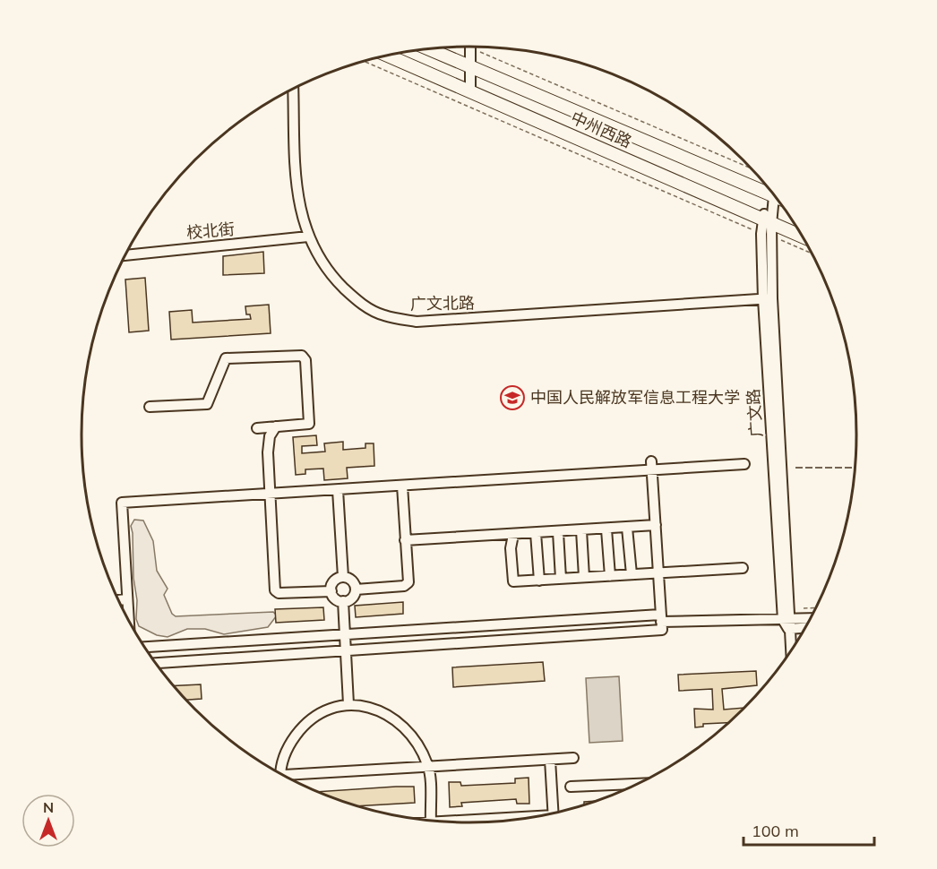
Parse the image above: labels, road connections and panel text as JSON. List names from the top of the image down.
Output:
{
  "streets": {
    "main road": ["中州西路"],
    "street": ["校北街", "广文北路", "广文路"]
  },
  "crossings": [
    ["中州西路", "广文路"],
    ["校北街", "广文北路"],
    ["广文北路", "广文路"]
  ],
  "places": {
    "school or university": ["中国人民解放军信息工程大学"]
  },
  "scale_bar": "100 m",
  "north": "top"
}
